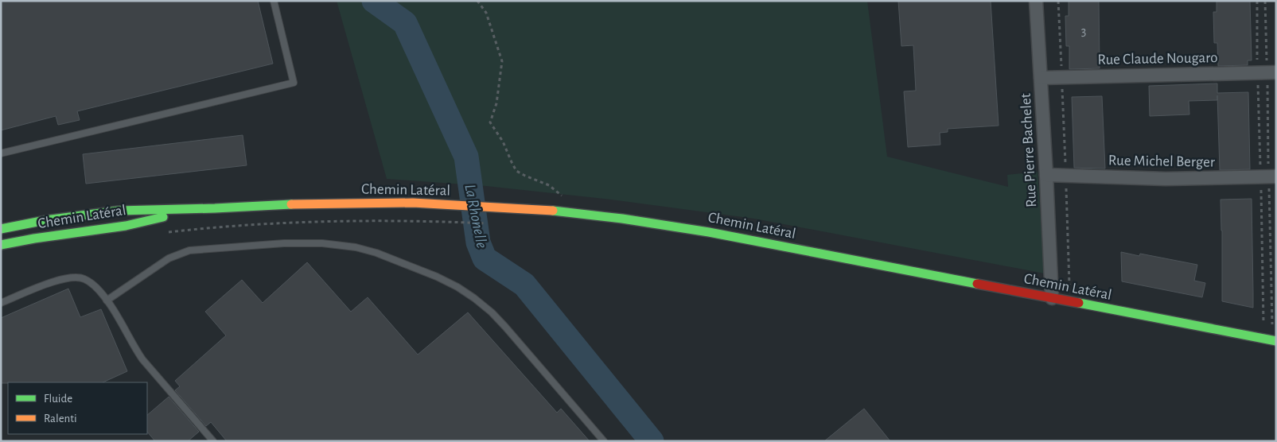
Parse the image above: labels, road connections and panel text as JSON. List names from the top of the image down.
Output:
{
  "streets": {
    "street": [
      "Rue Claude Nougaro",
      "Rue Pierre Bachelet",
      "Rue Michel Berger",
      "Chemin Latéral"
    ]
  },
  "crossings": [
    ["Rue Claude Nougaro", "Rue Pierre Bachelet"],
    ["Rue Pierre Bachelet", "Rue Michel Berger"],
    ["Rue Pierre Bachelet", "Chemin Latéral"]
  ],
  "water": ["La Rhonelle"],
  "house_numbers": ["3"],
  "legend": ["Fluide", "Ralenti"]
}
